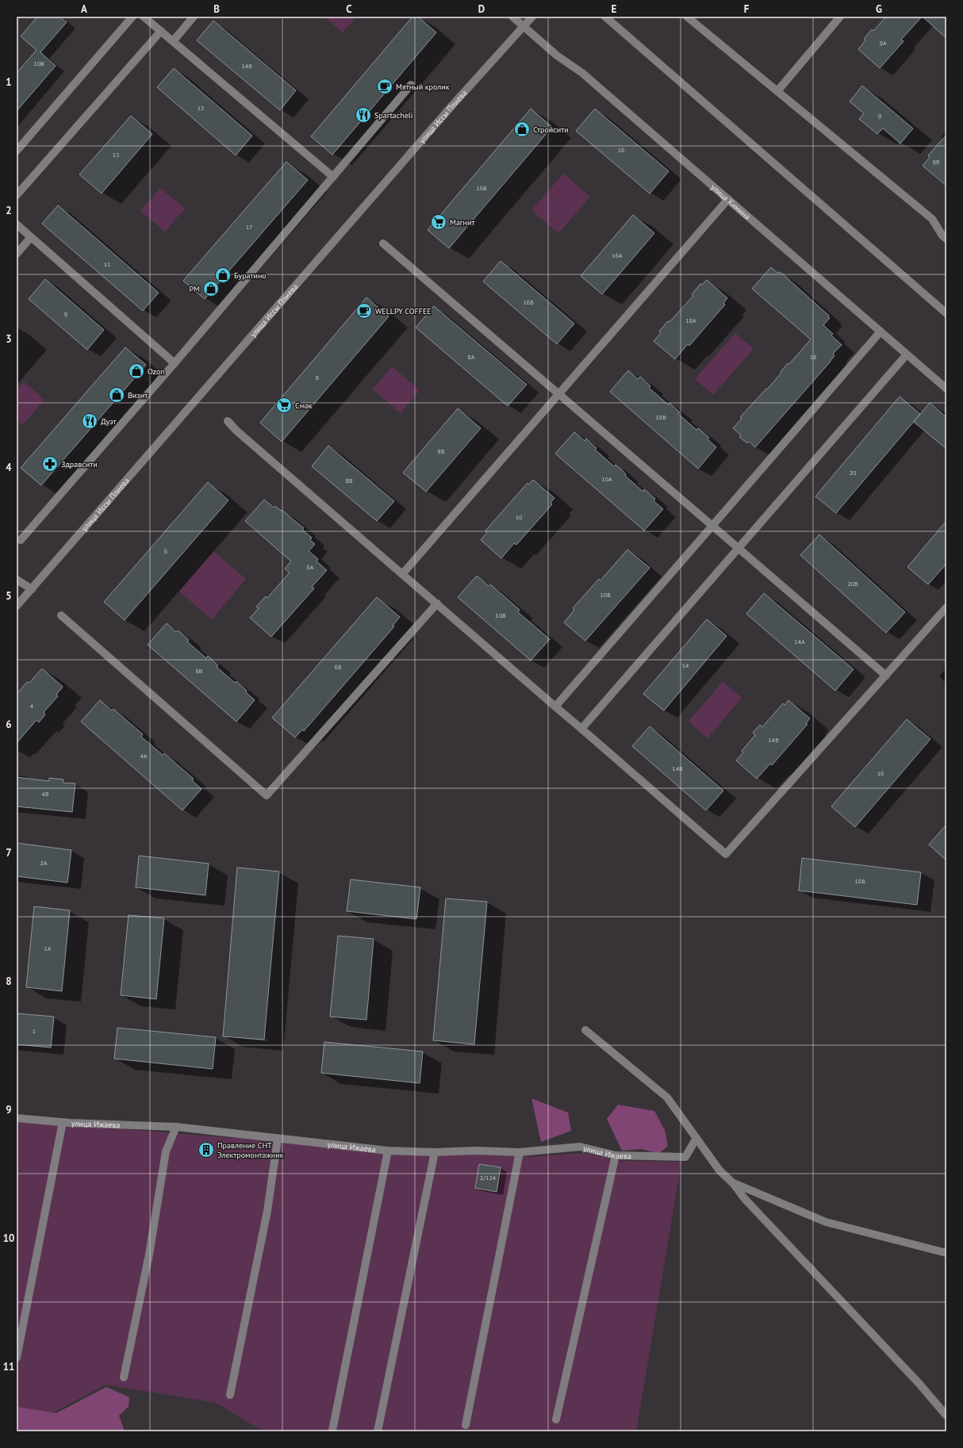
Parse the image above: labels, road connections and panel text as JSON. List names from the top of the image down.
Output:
{
  "streets": {
    "street": ["улица Иссы Плиева", "улица Химина", "улица Ижаева"]
  },
  "crossings": [
    ["улица Иссы Плиева", "улица Химина"]
  ],
  "places": {
    "cafe": ["Мятный кролик", "WELLPY COFFEE"],
    "restaurant": ["Spartacheli", "Дуэт"],
    "shop": [
      "Стройсити",
      "Буратино",
      "PM",
      "Ozon",
      "Визит"
    ],
    "supermarket": ["Магнит", "Смак"],
    "pharmacy": ["Здравсити"],
    "building": ["Правление СНТ Электромонтажник"]
  },
  "house_numbers": [
    "9А",
    "10В",
    "14Б",
    "15",
    "9",
    "16",
    "13",
    "9Б",
    "16В",
    "17",
    "16А",
    "11",
    "16Б",
    "9",
    "18А",
    "8А",
    "18",
    "8",
    "18Б",
    "8Б",
    "20",
    "10А",
    "8В",
    "10",
    "6",
    "6А",
    "20Б",
    "10Б",
    "10В",
    "14А",
    "14",
    "6Б",
    "6В",
    "4",
    "14Б",
    "4А",
    "14В",
    "16",
    "4Б",
    "2А",
    "16Б",
    "1А",
    "1",
    "2/124"
  ],
  "grid": {
    "columns": [
      "A",
      "B",
      "C",
      "D",
      "E",
      "F",
      "G"
    ],
    "rows": [
      "1",
      "2",
      "3",
      "4",
      "5",
      "6",
      "7",
      "8",
      "9",
      "10",
      "11"
    ]
  }
}
